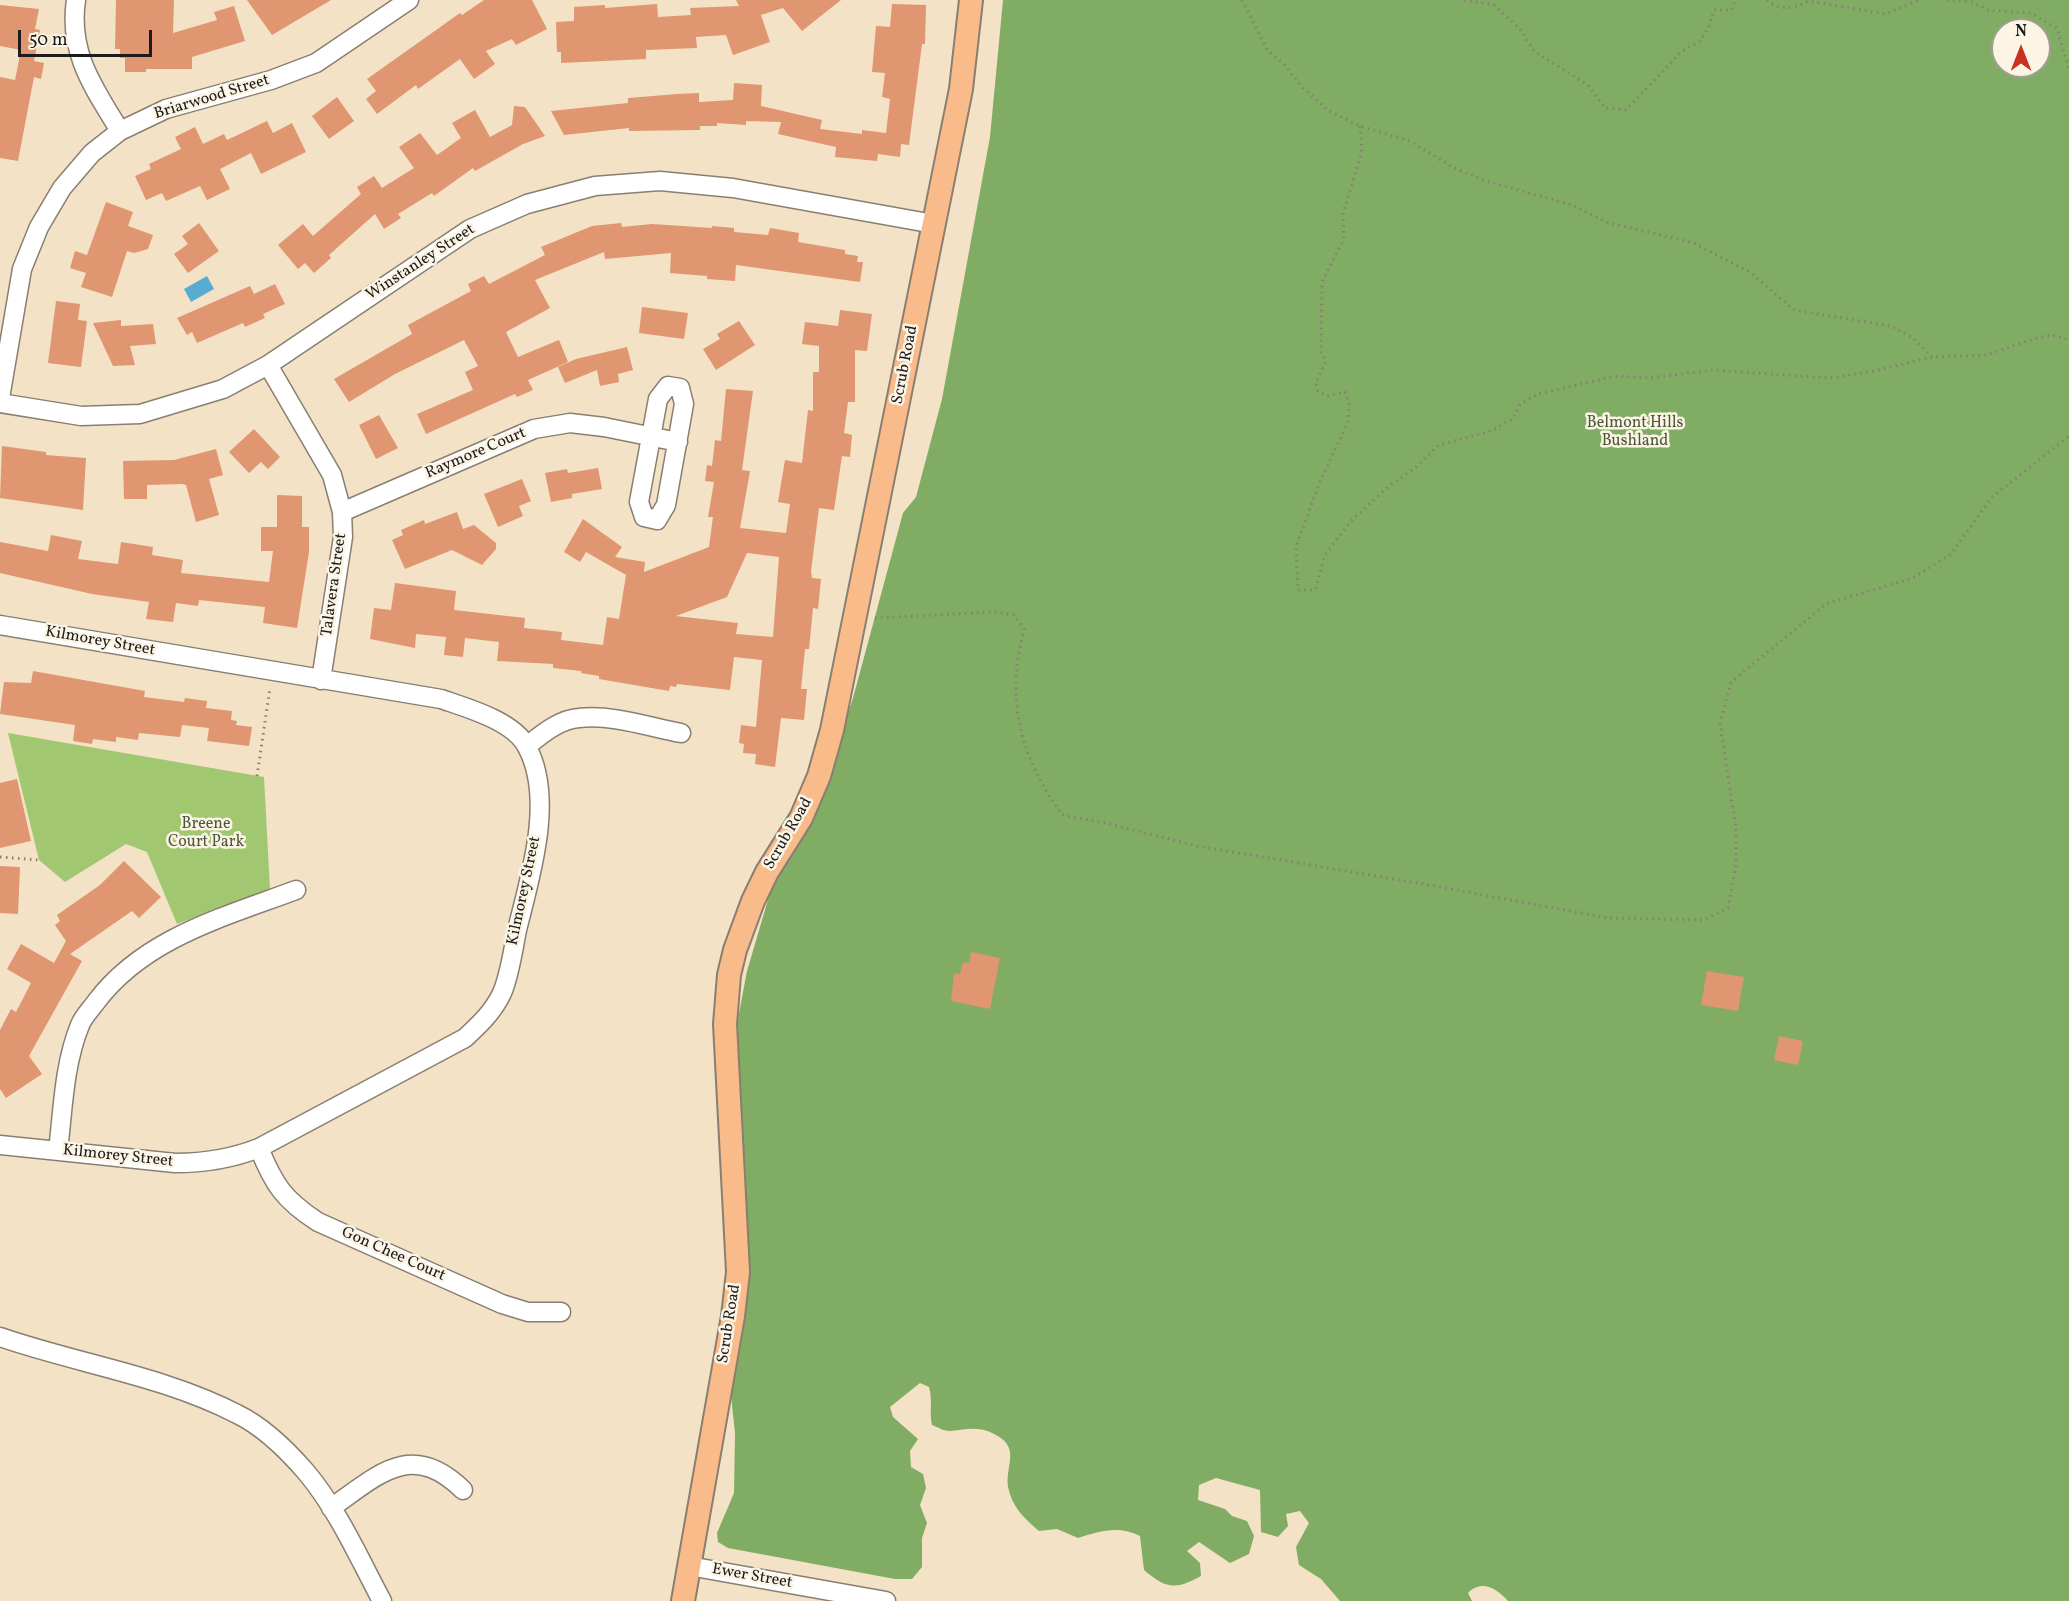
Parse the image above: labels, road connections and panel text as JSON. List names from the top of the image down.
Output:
{
  "streets": {
    "main road": ["Scrub Road"],
    "street": [
      "Briarwood Street",
      "Winstanley Street",
      "Raymore Court",
      "Talavera Street",
      "Kilmorey Street",
      "Gon Chee Court",
      "Ewer Street"
    ]
  },
  "crossings": [
    ["Briarwood Street", "Winstanley Street"],
    ["Winstanley Street", "Scrub Road"],
    ["Winstanley Street", "Talavera Street"],
    ["Scrub Road", "Ewer Street"],
    ["Raymore Court", "Talavera Street"],
    ["Talavera Street", "Kilmorey Street"],
    ["Kilmorey Street", "Gon Chee Court"]
  ],
  "parks": ["Belmont Hills Bushland", "Breene Court Park"],
  "scale_bar": "50 m",
  "north": "top"
}
